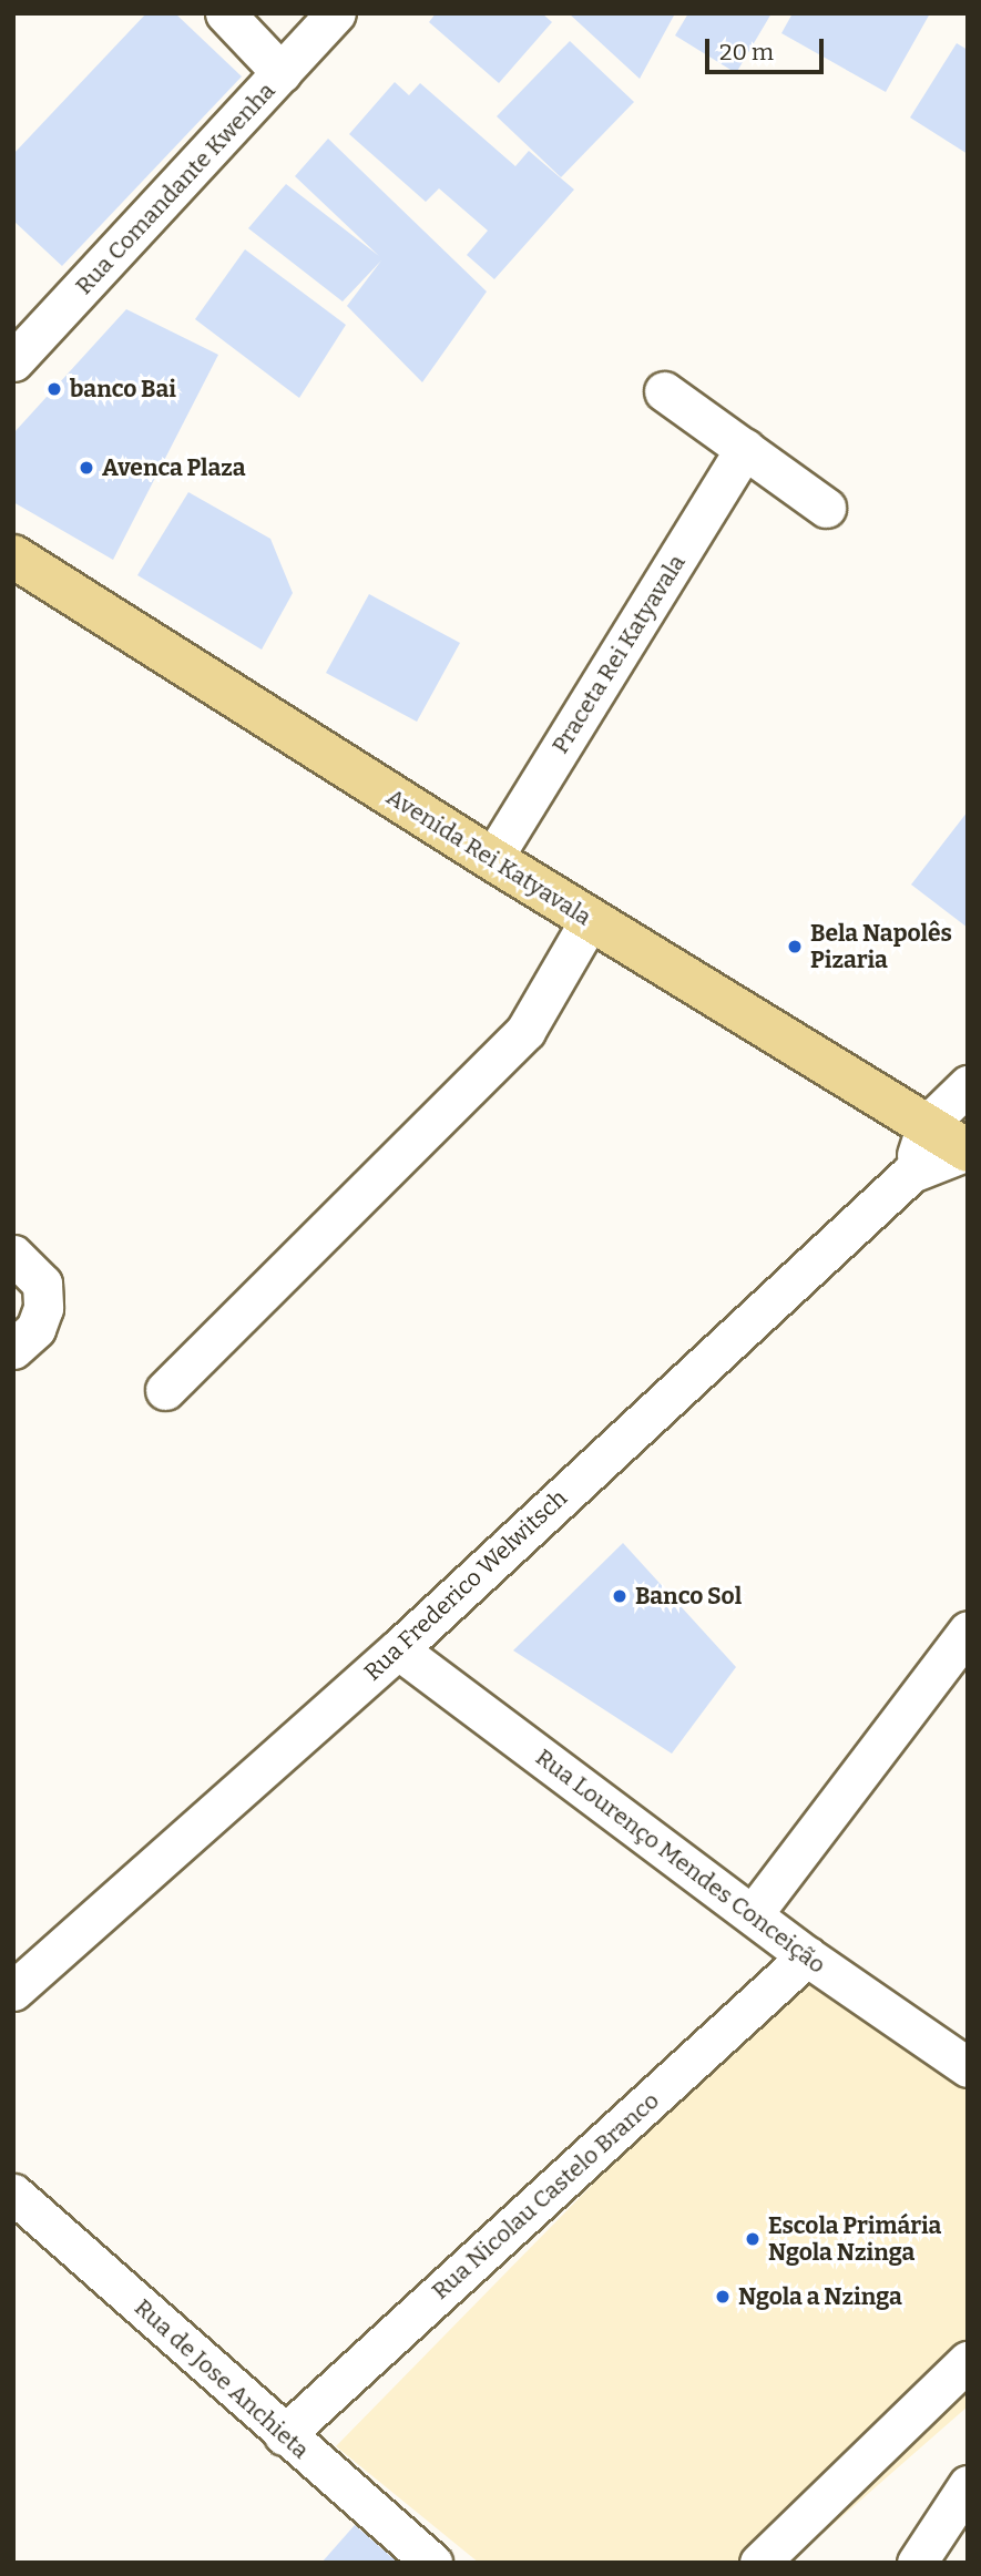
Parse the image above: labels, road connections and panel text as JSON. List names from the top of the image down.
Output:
{
  "streets": {
    "main road": ["Avenida Rei Katyavala"],
    "street": [
      "Rua Comandante Kwenha",
      "Praceta Rei Katyavala",
      "Rua Frederico Welwitsch",
      "Rua Lourenço Mendes Conceição",
      "Rua Nicolau Castelo Branco",
      "Rua de Jose Anchieta"
    ]
  },
  "crossings": [
    ["Praceta Rei Katyavala", "Avenida Rei Katyavala"],
    ["Avenida Rei Katyavala", "Rua Frederico Welwitsch"],
    ["Rua Frederico Welwitsch", "Rua Lourenço Mendes Conceição"],
    ["Rua Lourenço Mendes Conceição", "Rua Nicolau Castelo Branco"],
    ["Rua Nicolau Castelo Branco", "Rua de Jose Anchieta"]
  ],
  "places": [
    "banco Bai",
    "Avenca Plaza",
    "Bela Napolês Pizaria",
    "Banco Sol",
    "Escola Primária Ngola Nzinga",
    "Ngola a Nzinga"
  ],
  "scale_bar": "20 m"
}
